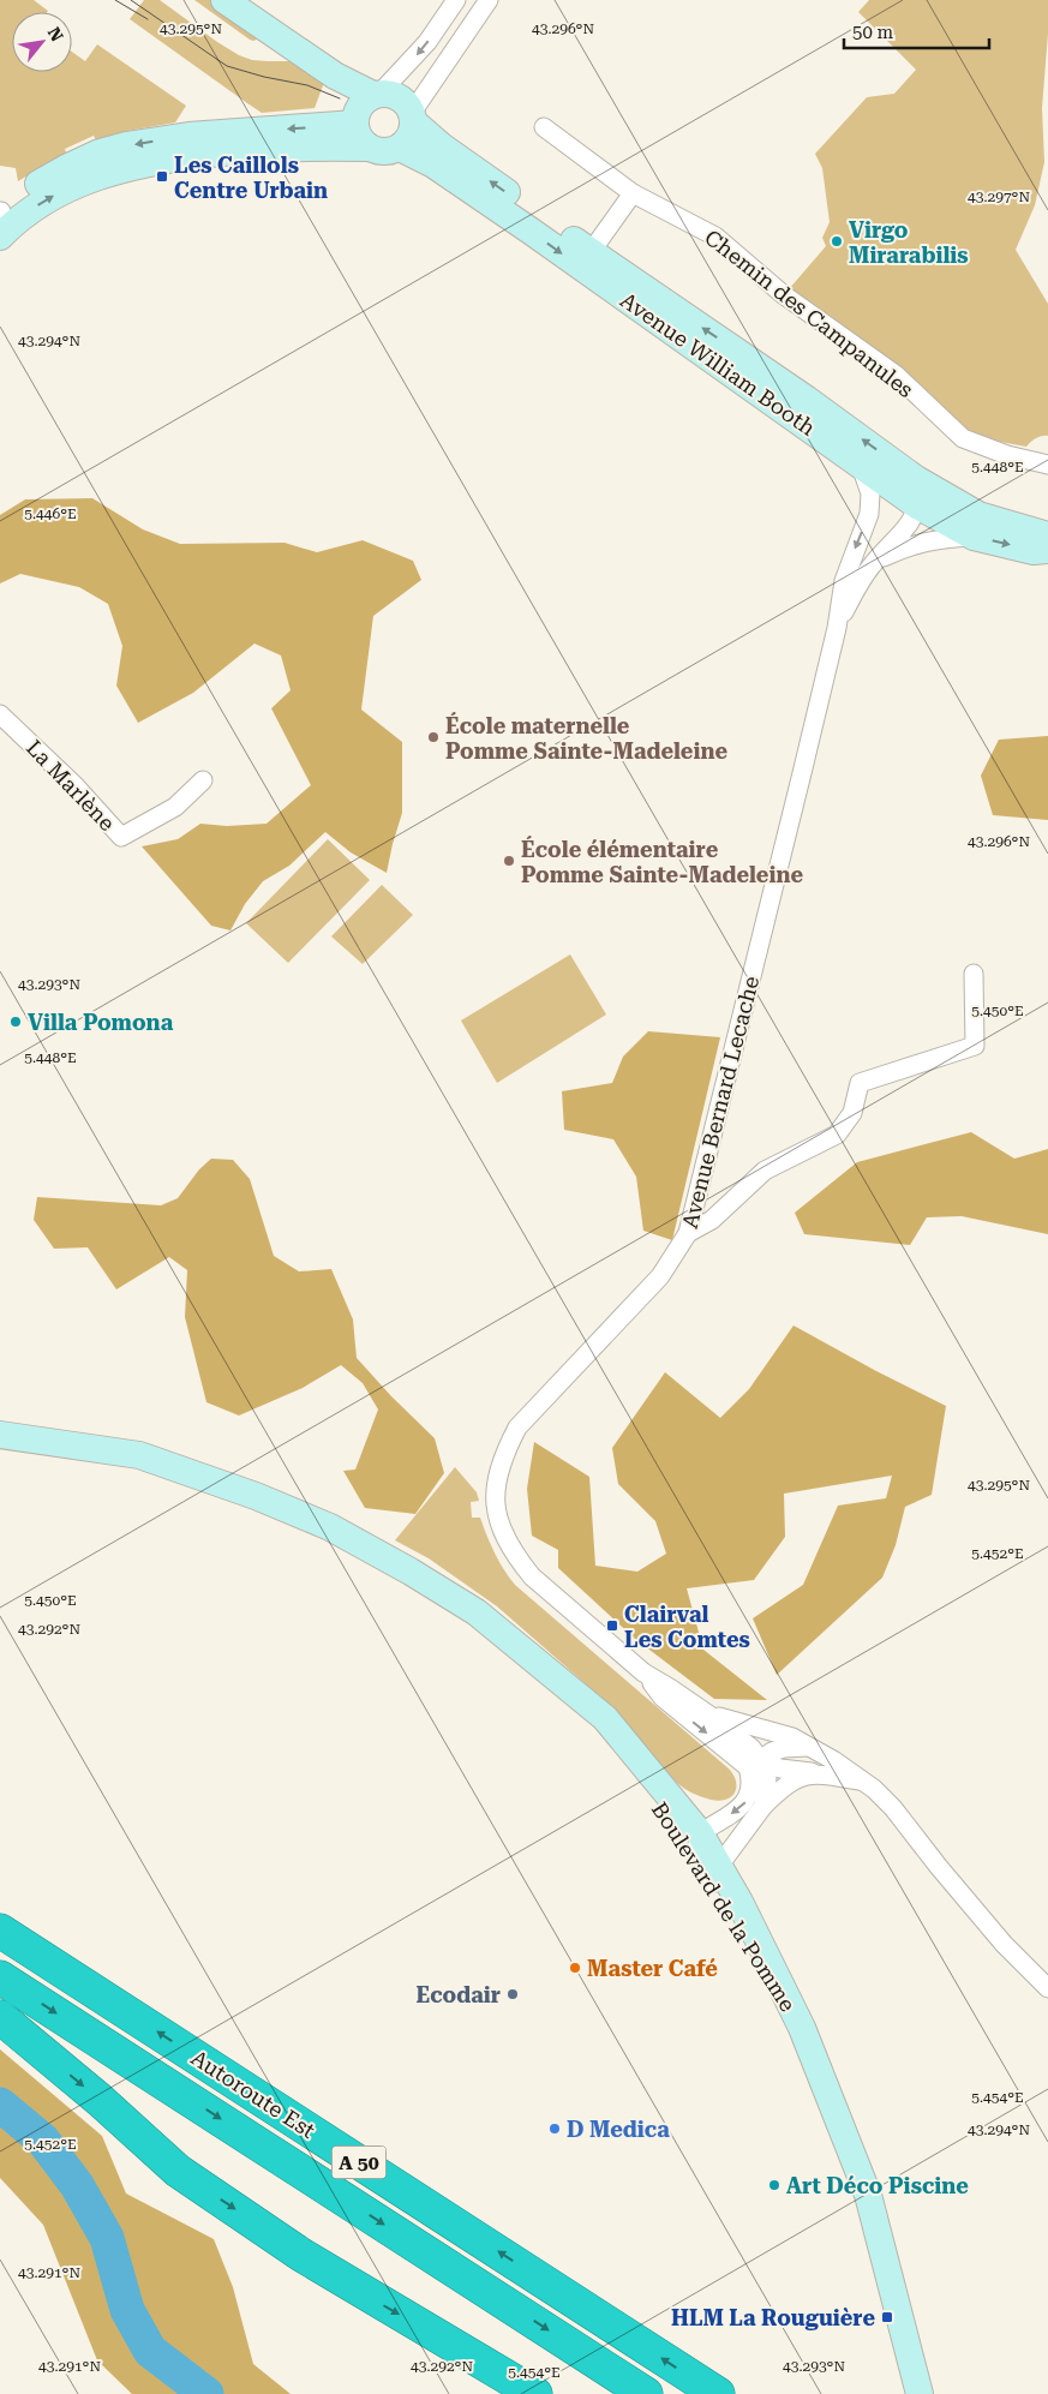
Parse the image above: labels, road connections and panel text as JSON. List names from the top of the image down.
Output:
{
  "streets": {
    "highway": ["Autoroute Est", "A 50"],
    "street": [
      "Chemin des Campanules",
      "Avenue William Booth",
      "La Marlène",
      "Avenue Bernard Lecache",
      "Boulevard de la Pomme"
    ]
  },
  "crossings": [
    ["Avenue William Booth", "Avenue Bernard Lecache"]
  ],
  "places": {
    "transit": ["Les Caillols Centre Urbain", "Clairval Les Comtes", "HLM La Rouguière"],
    "other": [
      "Virgo Mirarabilis",
      "École maternelle Pomme Sainte-Madeleine",
      "École élémentaire Pomme Sainte-Madeleine",
      "Villa Pomona",
      "Master Café",
      "Ecodair",
      "D Medica",
      "Art Déco Piscine"
    ]
  },
  "scale_bar": "50 m",
  "north": "top right",
  "coordinates": [
    "43.295°N",
    "43.296°N",
    "43.297°N",
    "43.294°N",
    "5.448°E",
    "5.446°E",
    "43.293°N",
    "5.450°E",
    "5.452°E",
    "43.292°N",
    "5.454°E",
    "43.291°N"
  ]
}
